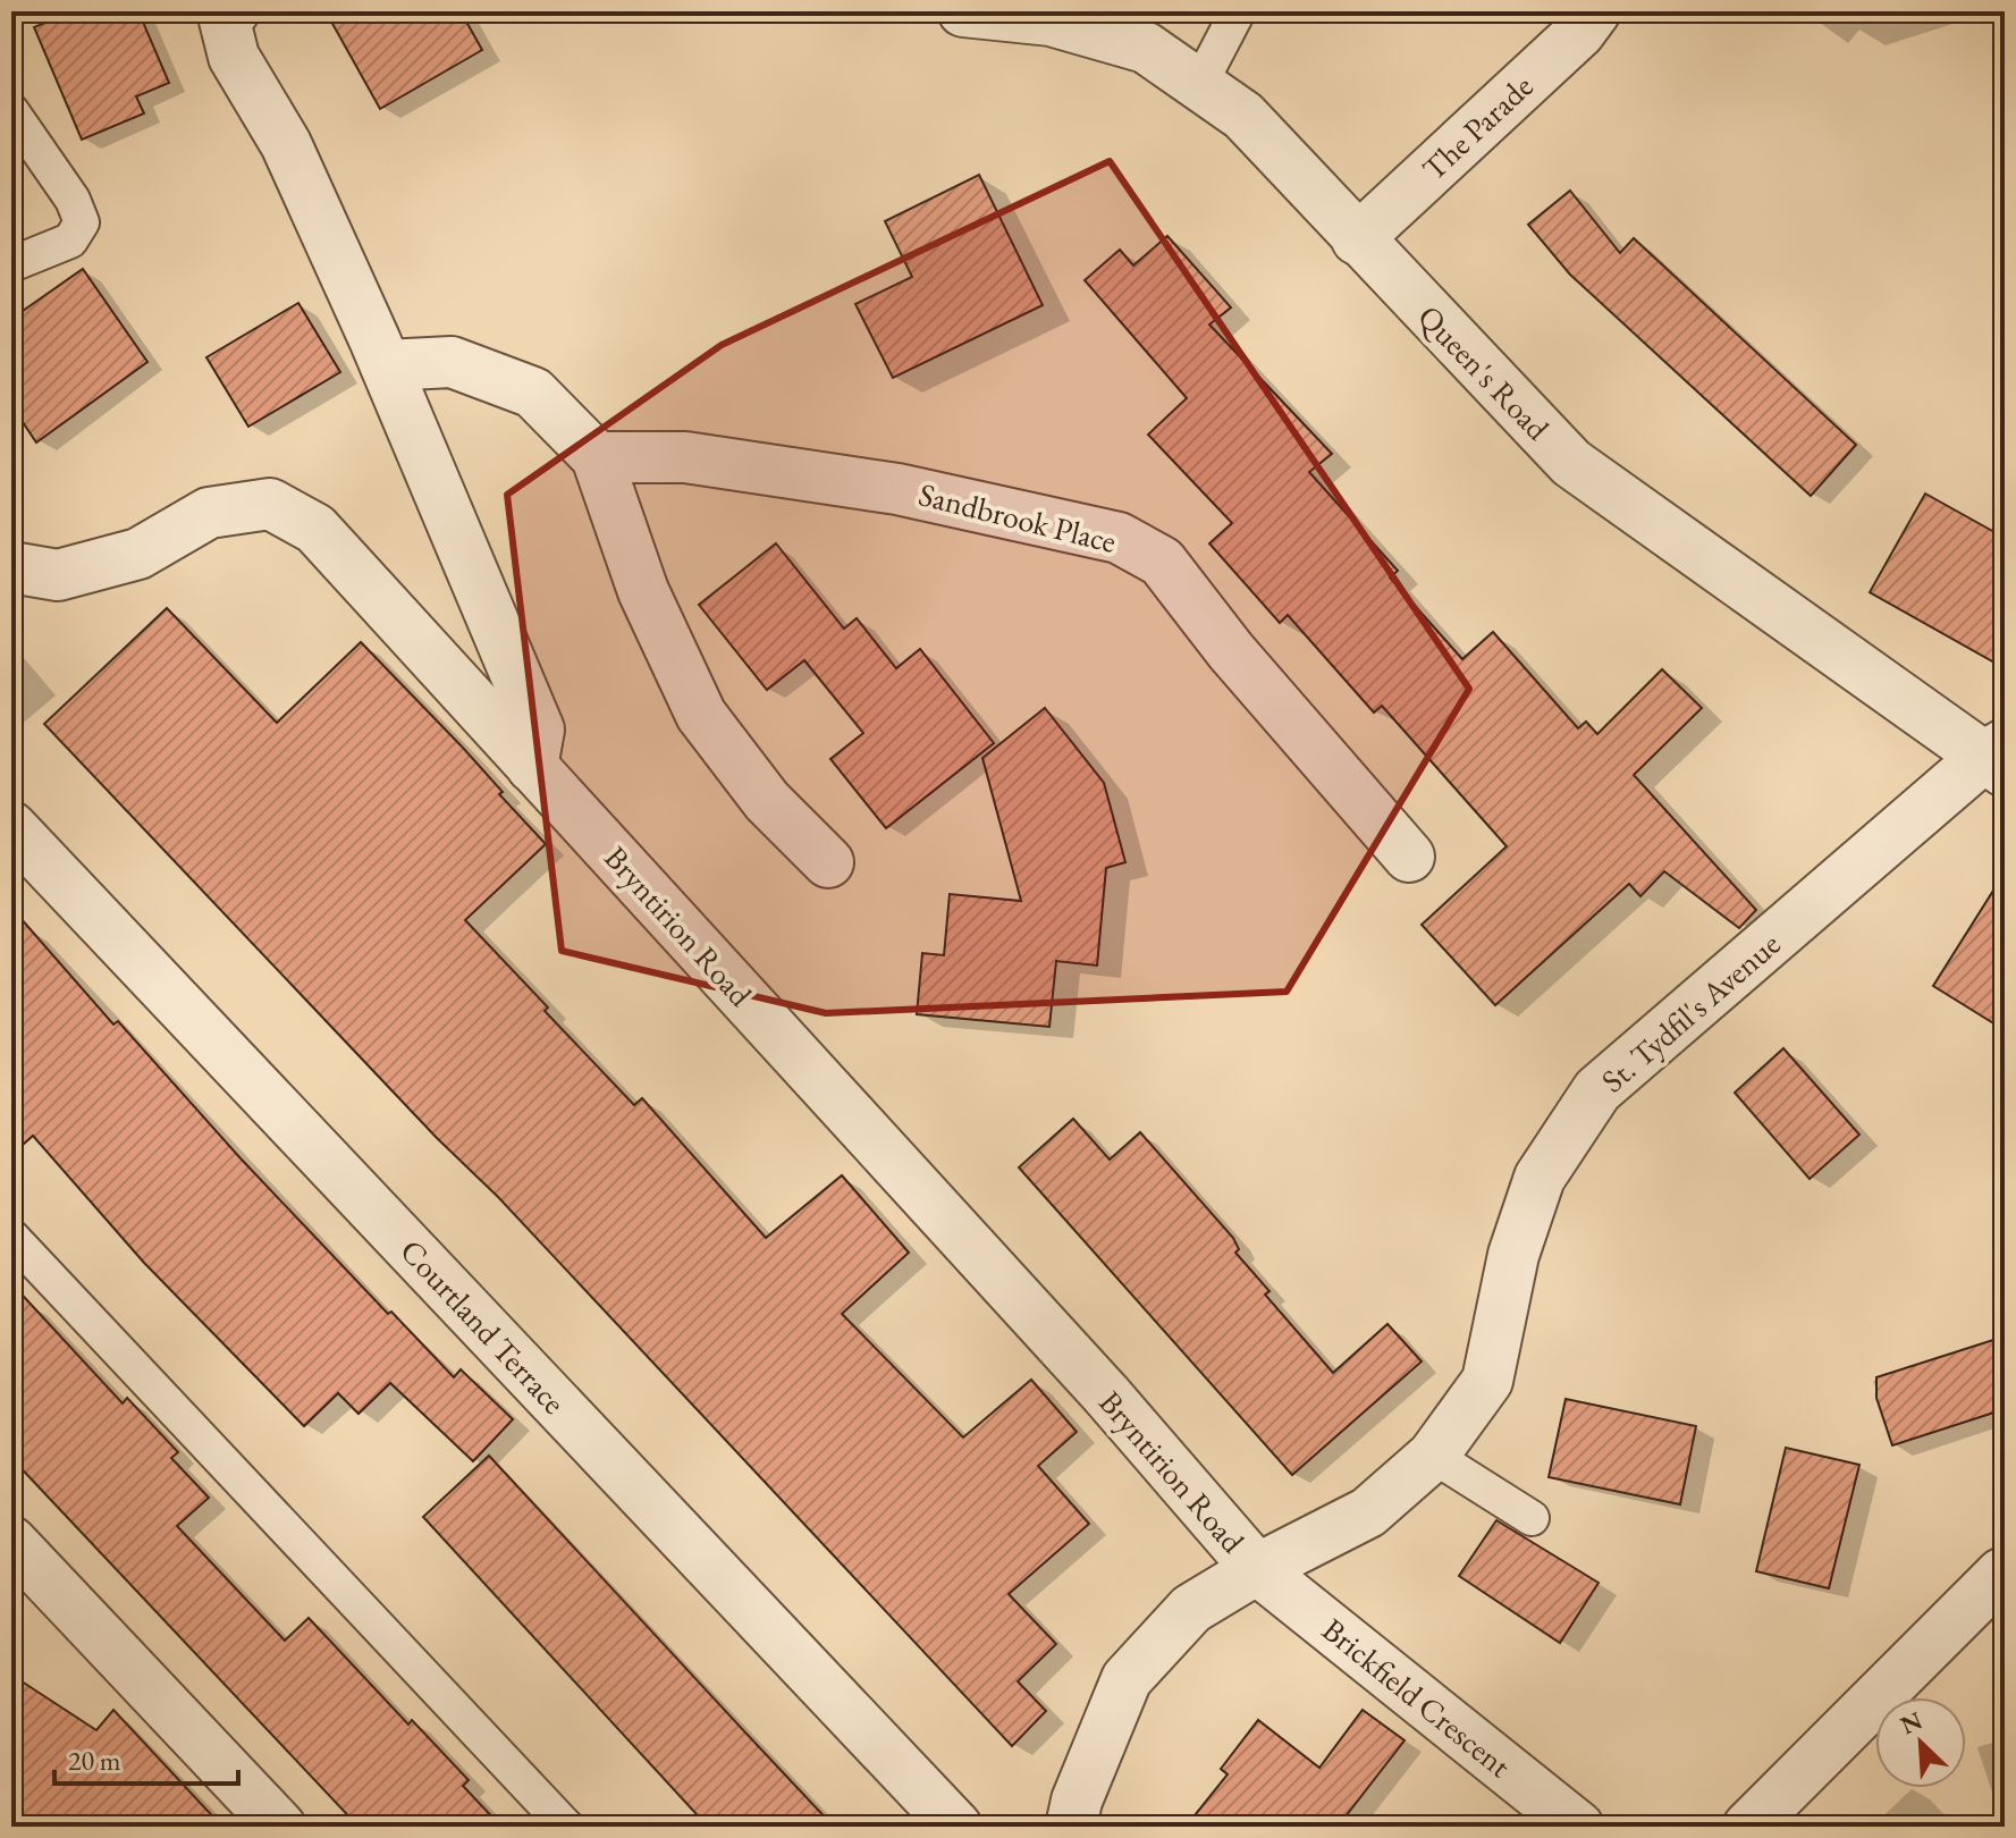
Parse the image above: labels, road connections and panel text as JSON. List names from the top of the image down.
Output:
{
  "streets": {
    "street": [
      "The Parade",
      "Queen's Road",
      "Sandbrook Place",
      "Bryntirion Road",
      "St. Tydfil's Avenue",
      "Courtland Terrace",
      "Brickfield Crescent"
    ]
  },
  "crossings": [
    ["The Parade", "Queen's Road"],
    ["Queen's Road", "St. Tydfil's Avenue"],
    ["Bryntirion Road", "St. Tydfil's Avenue"],
    ["Bryntirion Road", "Brickfield Crescent"],
    ["St. Tydfil's Avenue", "Brickfield Crescent"]
  ],
  "scale_bar": "20 m",
  "north": "top left"
}
